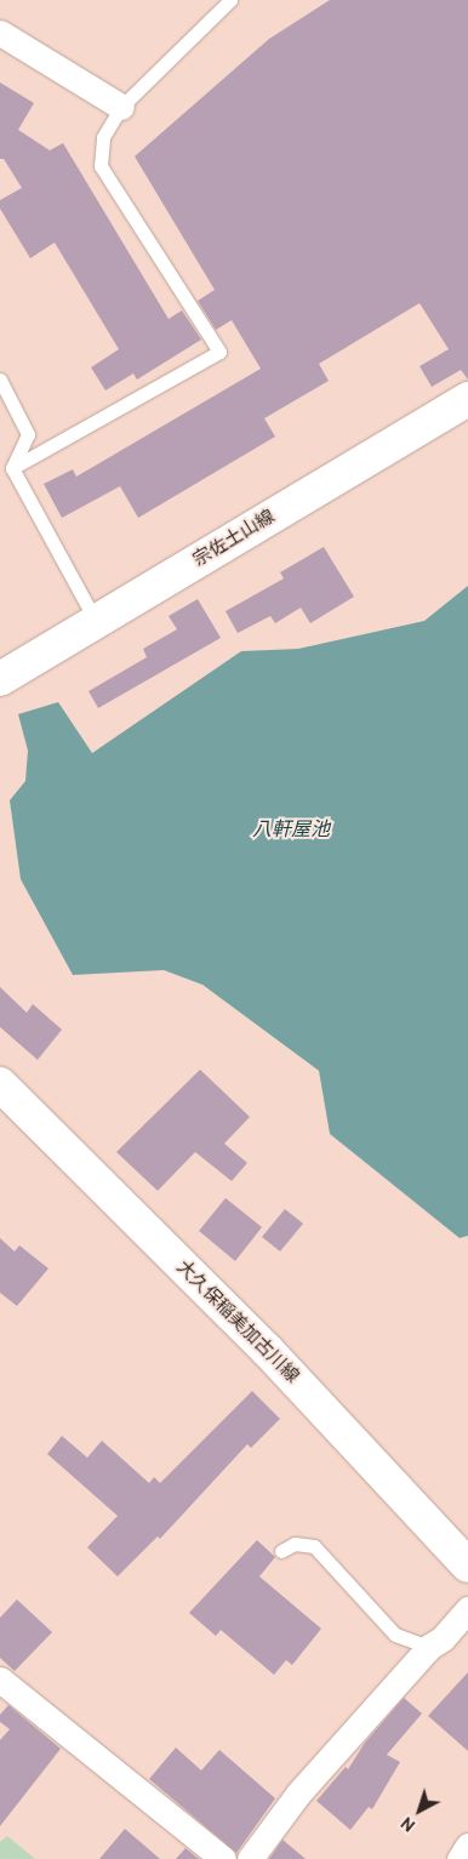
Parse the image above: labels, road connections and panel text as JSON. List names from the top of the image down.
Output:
{
  "streets": {
    "main road": ["宗佐土山線", "大久保稲美加古川線"]
  },
  "water": ["八軒屋池"],
  "north": "bottom left"
}
